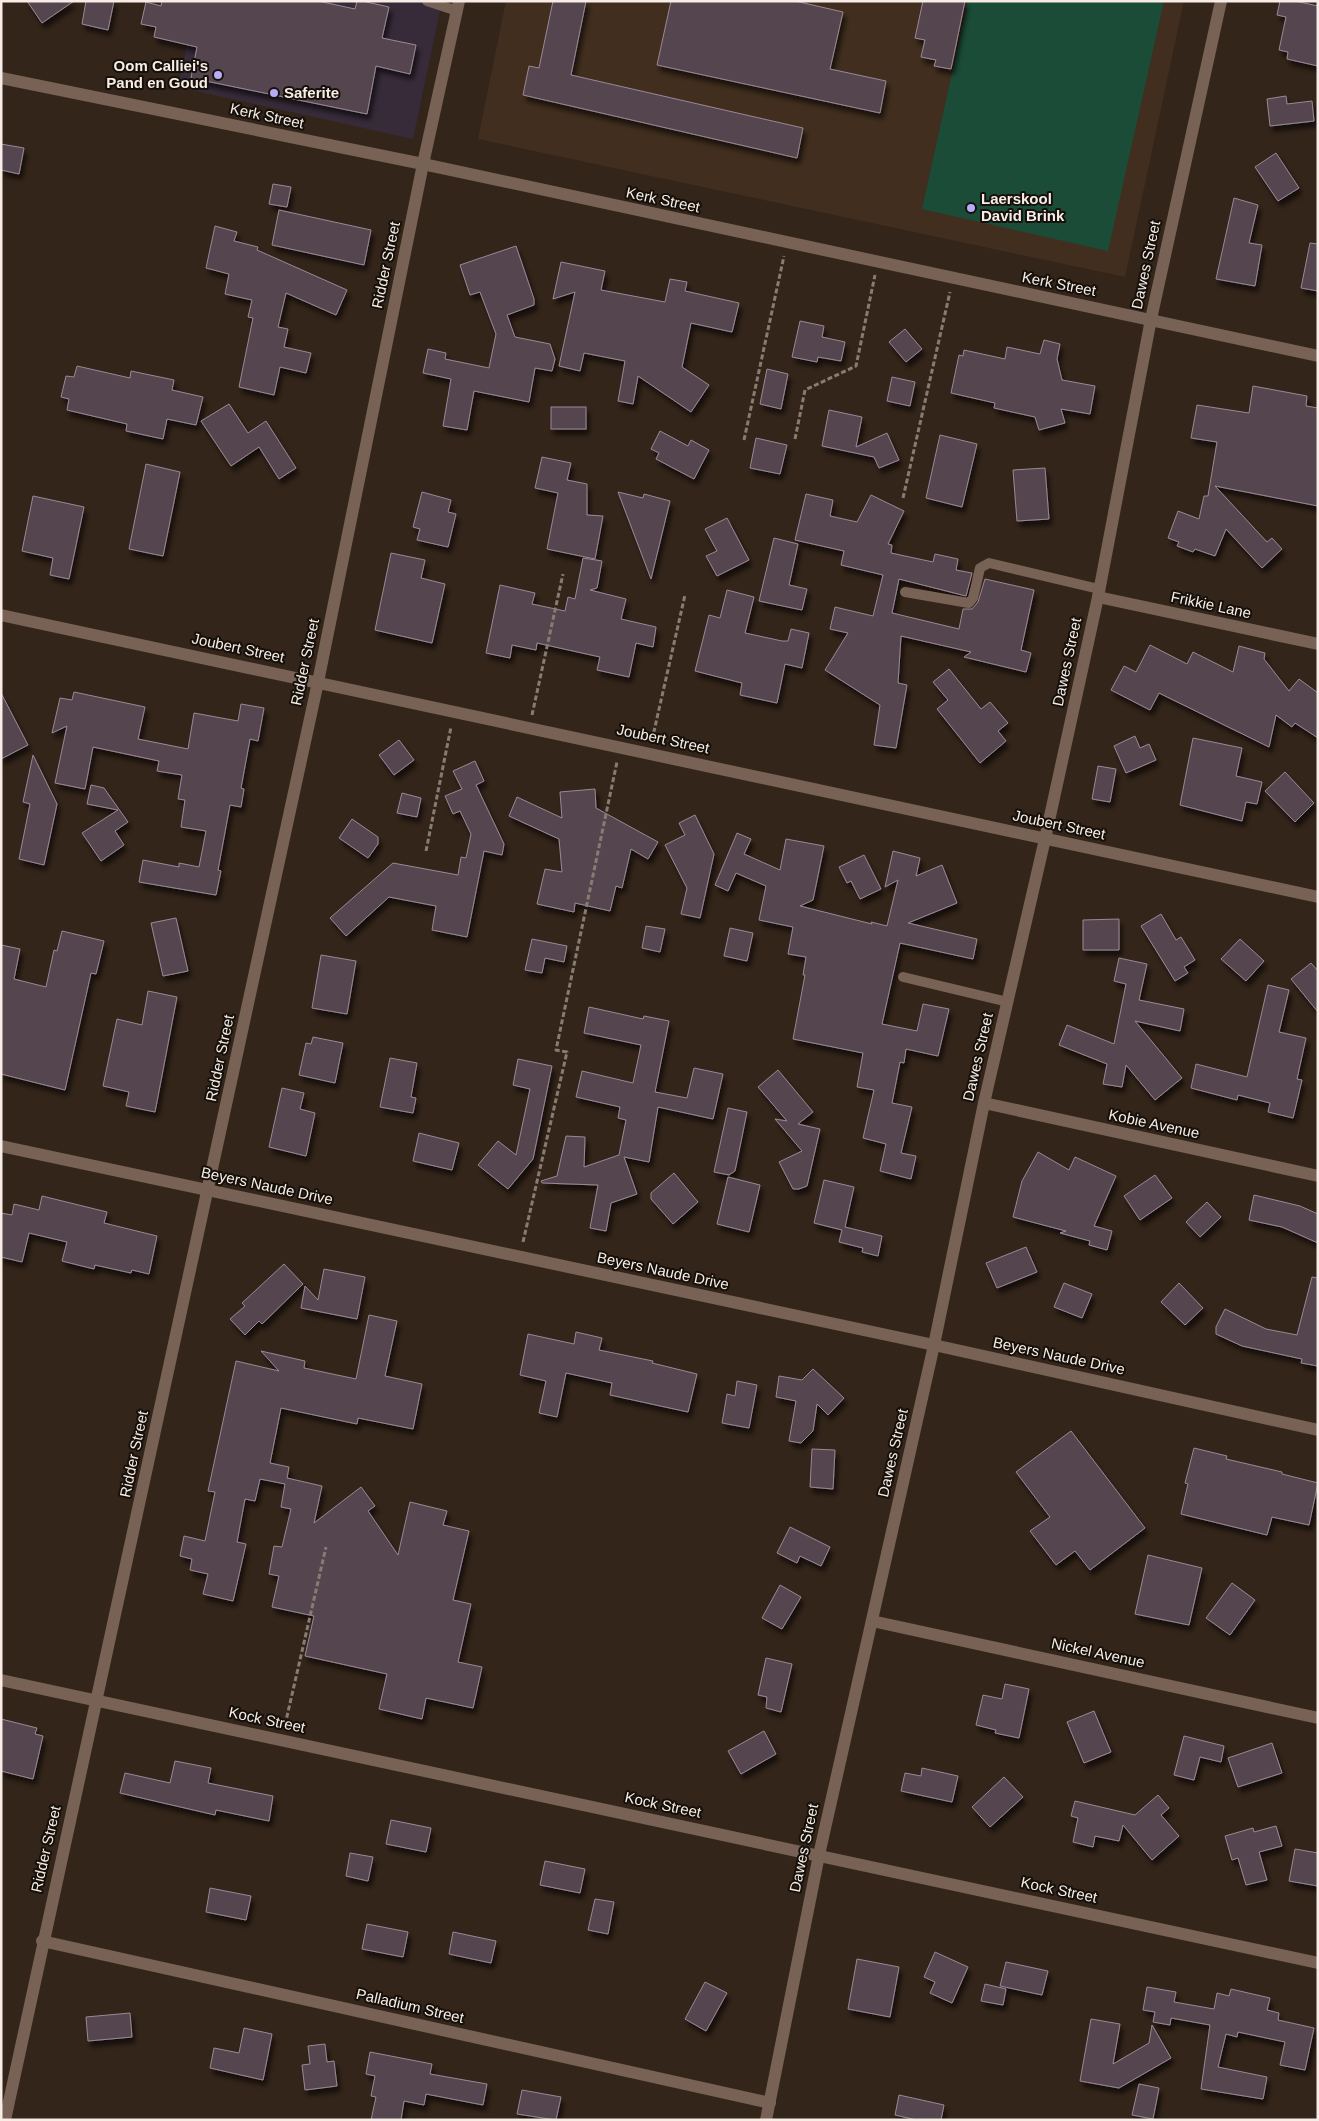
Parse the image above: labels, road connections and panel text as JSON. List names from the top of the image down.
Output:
{
  "streets": {
    "street": [
      "Kerk Street",
      "Ridder Street",
      "Dawes Street",
      "Frikkie Lane",
      "Joubert Street",
      "Kobie Avenue",
      "Beyers Naude Drive",
      "Nickel Avenue",
      "Kock Street",
      "Palladium Street"
    ]
  },
  "crossings": [
    ["Kerk Street", "Ridder Street"],
    ["Kerk Street", "Dawes Street"],
    ["Ridder Street", "Joubert Street"],
    ["Ridder Street", "Beyers Naude Drive"],
    ["Ridder Street", "Kock Street"],
    ["Ridder Street", "Palladium Street"],
    ["Dawes Street", "Frikkie Lane"],
    ["Dawes Street", "Joubert Street"],
    ["Dawes Street", "Kobie Avenue"],
    ["Dawes Street", "Beyers Naude Drive"],
    ["Dawes Street", "Nickel Avenue"],
    ["Dawes Street", "Kock Street"],
    ["Dawes Street", "Palladium Street"]
  ],
  "places": ["Oom Calliei's Pand en Goud", "Saferite", "Laerskool David Brink"]
}
